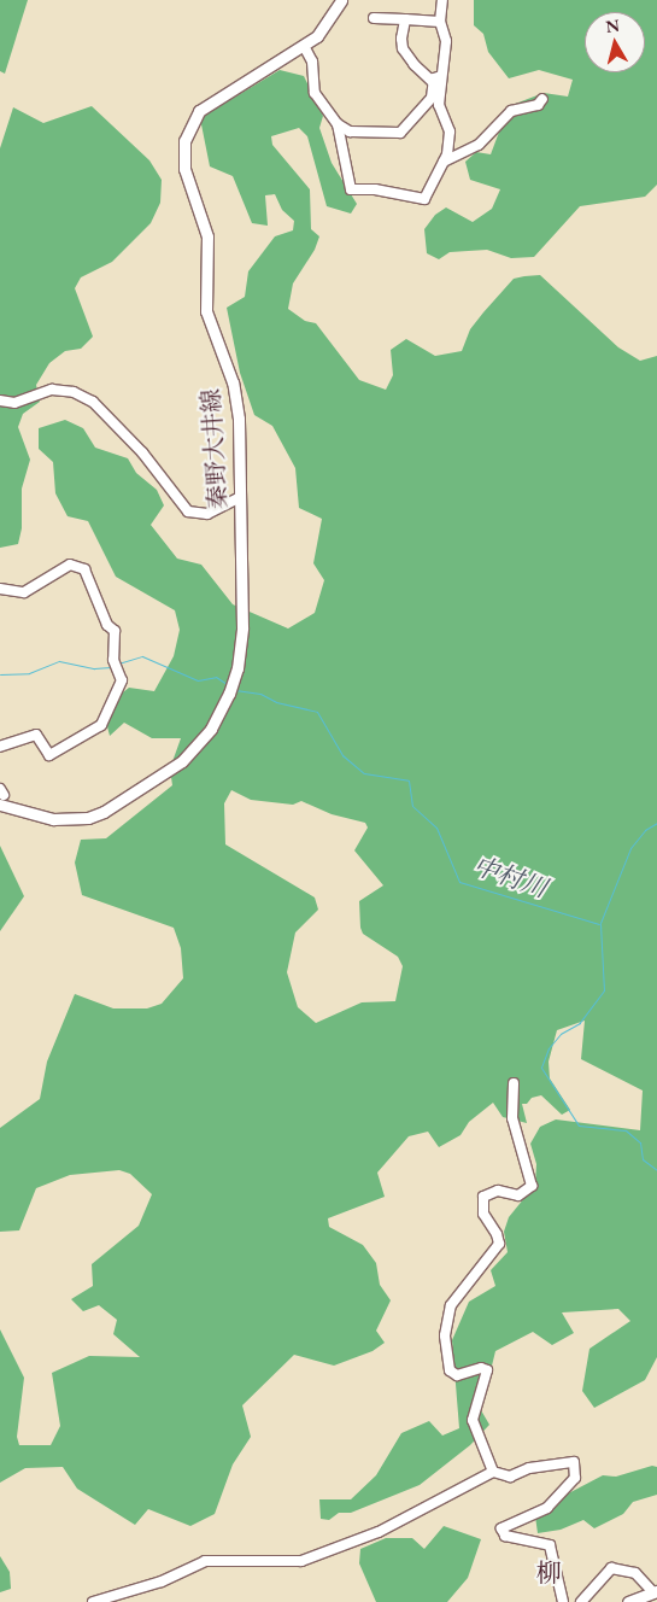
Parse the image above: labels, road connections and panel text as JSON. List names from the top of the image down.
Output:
{
  "streets": {
    "main road": ["秦野大井線"]
  },
  "districts": ["柳"],
  "water": ["中村川"],
  "north": "top"
}
